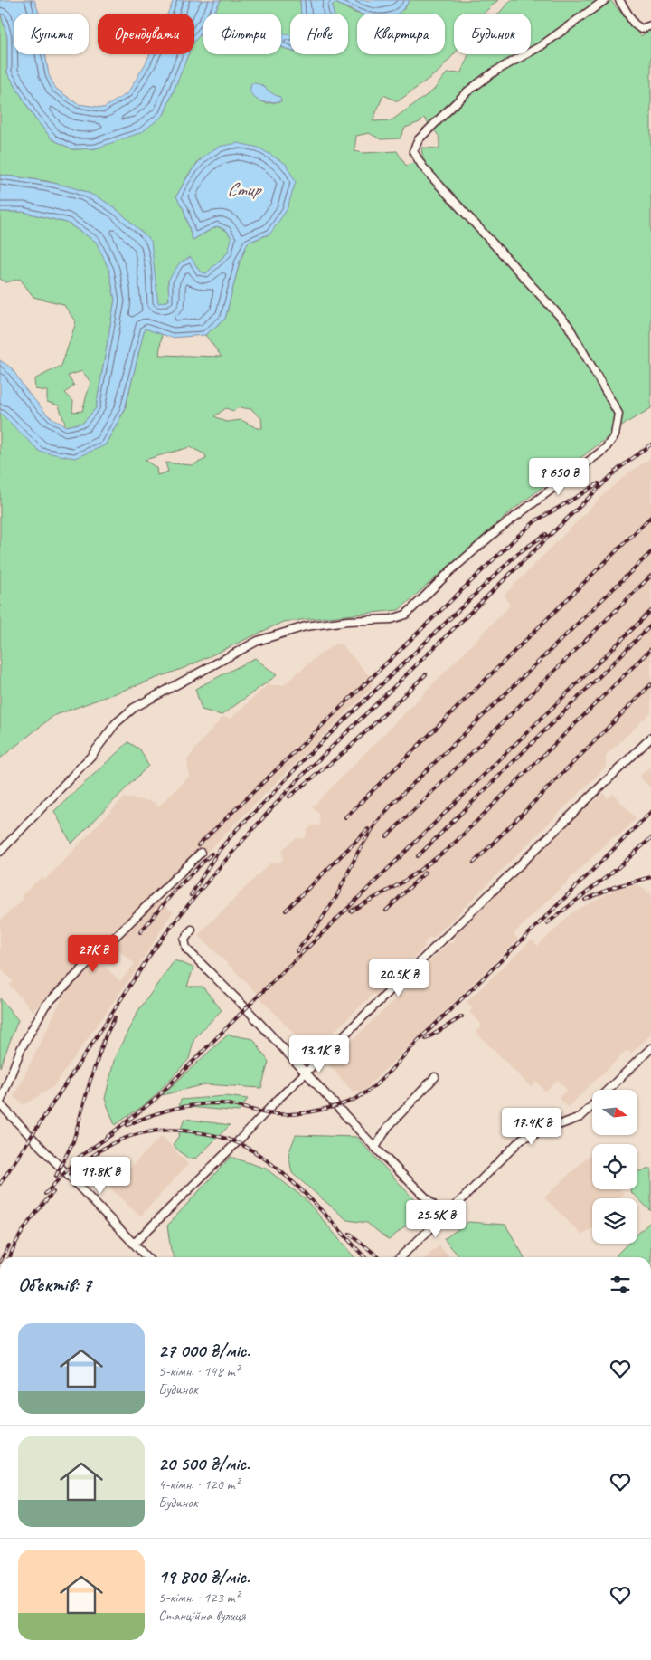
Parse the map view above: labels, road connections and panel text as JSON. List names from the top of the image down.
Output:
{
  "water": ["Стир"],
  "north": "right",
  "page": {
    "chip": [
      "Купити",
      "Орендувати",
      "Фільтри",
      "Нове",
      "Квартира",
      "Будинок"
    ],
    "price": [
      "9 650 ₴",
      "27K ₴",
      "20.5K ₴",
      "13.1K ₴",
      "17.4K ₴",
      "19.8K ₴",
      "25.5K ₴"
    ],
    "heading": "Об’єктів: 7",
    "list": [
      {
        "name": "27 000 ₴/міс.",
        "note": "5-кімн. · 148 m² · Будинок"
      },
      {
        "name": "20 500 ₴/міс.",
        "note": "4-кімн. · 120 m² · Будинок"
      },
      {
        "name": "19 800 ₴/міс.",
        "note": "5-кімн. · 123 m² · Станційна вулиця"
      }
    ]
  }
}
